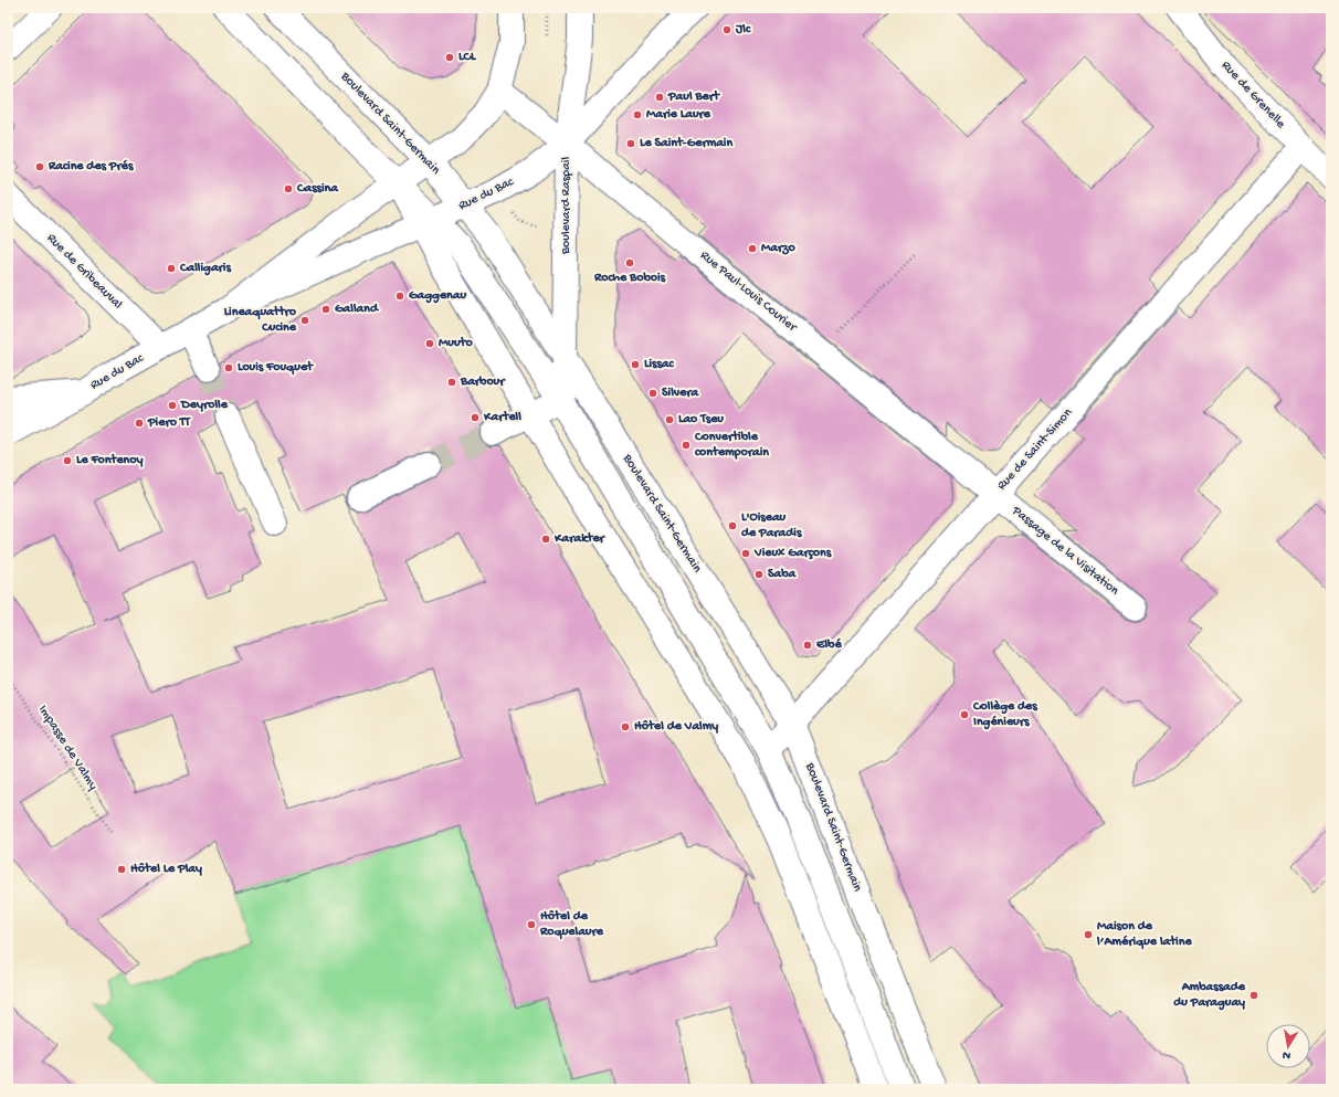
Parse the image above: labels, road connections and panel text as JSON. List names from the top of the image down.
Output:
{
  "streets": {
    "street": [
      "Rue de Grenelle",
      "Boulevard Saint-Germain",
      "Rue du Bac",
      "Boulevard Raspail",
      "Rue de Gribeauval",
      "Rue Paul-Louis Courier",
      "Rue de Saint-Simon",
      "Passage de la Visitation"
    ],
    "path": ["Impasse de Valmy"]
  },
  "crossings": [
    ["Rue de Grenelle", "Rue de Saint-Simon"],
    ["Boulevard Saint-Germain", "Rue du Bac"],
    ["Boulevard Saint-Germain", "Boulevard Raspail"],
    ["Boulevard Saint-Germain", "Rue de Saint-Simon"],
    ["Rue du Bac", "Boulevard Raspail"],
    ["Rue du Bac", "Rue de Gribeauval"],
    ["Rue du Bac", "Rue Paul-Louis Courier"],
    ["Boulevard Raspail", "Rue Paul-Louis Courier"],
    ["Rue Paul-Louis Courier", "Rue de Saint-Simon"],
    ["Rue Paul-Louis Courier", "Passage de la Visitation"],
    ["Rue de Saint-Simon", "Passage de la Visitation"]
  ],
  "places": [
    "Jlc",
    "LCL",
    "Paul Bert",
    "Marie Laure",
    "Le Saint-Germain",
    "Racine des Prés",
    "Cassina",
    "Marzo",
    "Roche Bobois",
    "Calligaris",
    "Gaggenau",
    "Galland",
    "Lineaquattro Cucine",
    "Muuto",
    "Lissac",
    "Louis Fouquet",
    "Barbour",
    "Silvera",
    "Deyrolle",
    "Kartell",
    "Lao Tseu",
    "Piero TT",
    "Convertible contemporain",
    "Le Fontenoy",
    "L'Oiseau de Paradis",
    "Karakter",
    "Vieux Garçons",
    "Saba",
    "Elbé",
    "Collège des Ingénieurs",
    "Hôtel de Valmy",
    "Hôtel Le Play",
    "Hôtel de Roquelaure",
    "Maison de l’Amérique latine",
    "Ambassade du Paraguay"
  ],
  "north": "bottom"
}
